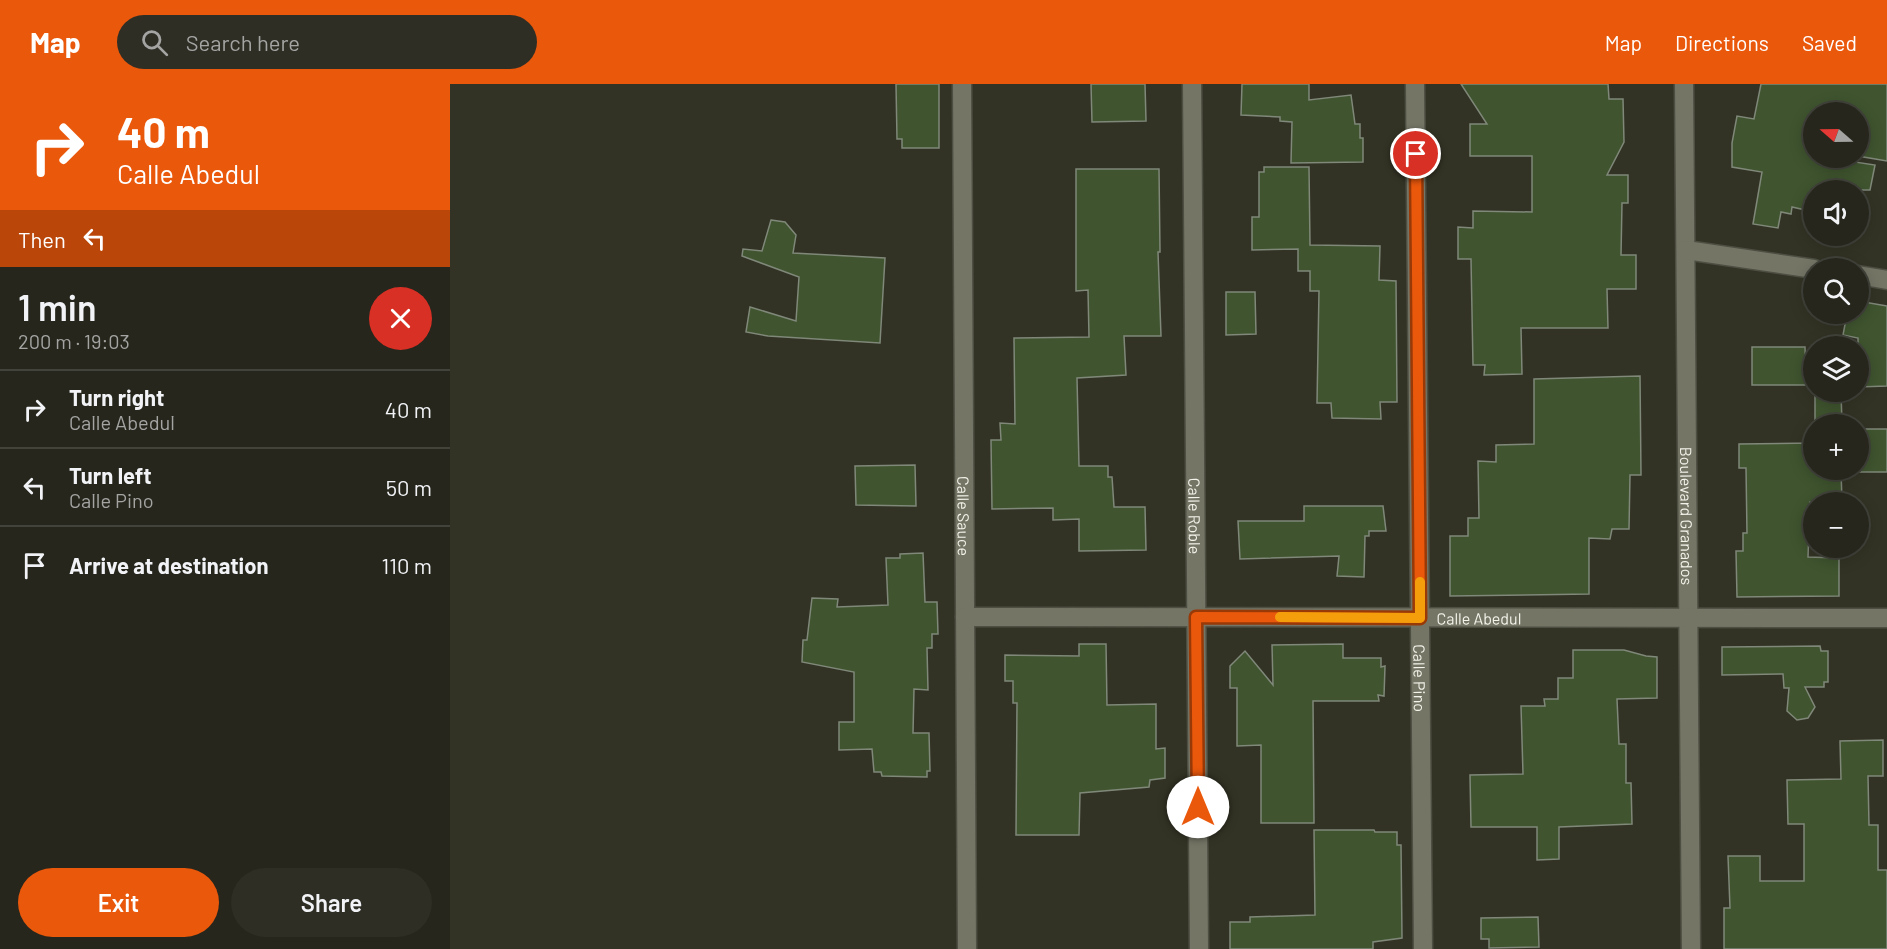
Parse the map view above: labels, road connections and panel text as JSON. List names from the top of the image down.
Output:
{
  "streets": {
    "street": [
      "Calle Sauce",
      "Calle Roble",
      "Boulevard Granados",
      "Calle Abedul",
      "Calle Pino"
    ]
  },
  "crossings": [
    ["Calle Sauce", "Calle Abedul"],
    ["Calle Roble", "Calle Abedul"],
    ["Boulevard Granados", "Calle Abedul"],
    ["Calle Abedul", "Calle Pino"]
  ],
  "north": "left",
  "page": {
    "header": "Map",
    "search": "Search here",
    "nav": ["Map", "Directions", "Saved"],
    "turn": ["40 m", "Calle Abedul"],
    "map_buttons": ["+", "−"],
    "then": "Then",
    "heading": ["1 min", "200 m · 19:03"],
    "list": [
      {
        "name": "Turn right",
        "note": "Calle Abedul",
        "value": "40 m"
      },
      {
        "name": "Turn left",
        "note": "Calle Pino",
        "value": "50 m"
      },
      {
        "name": "Arrive at destination",
        "value": "110 m"
      }
    ],
    "buttons": ["Exit", "Share"]
  }
}
